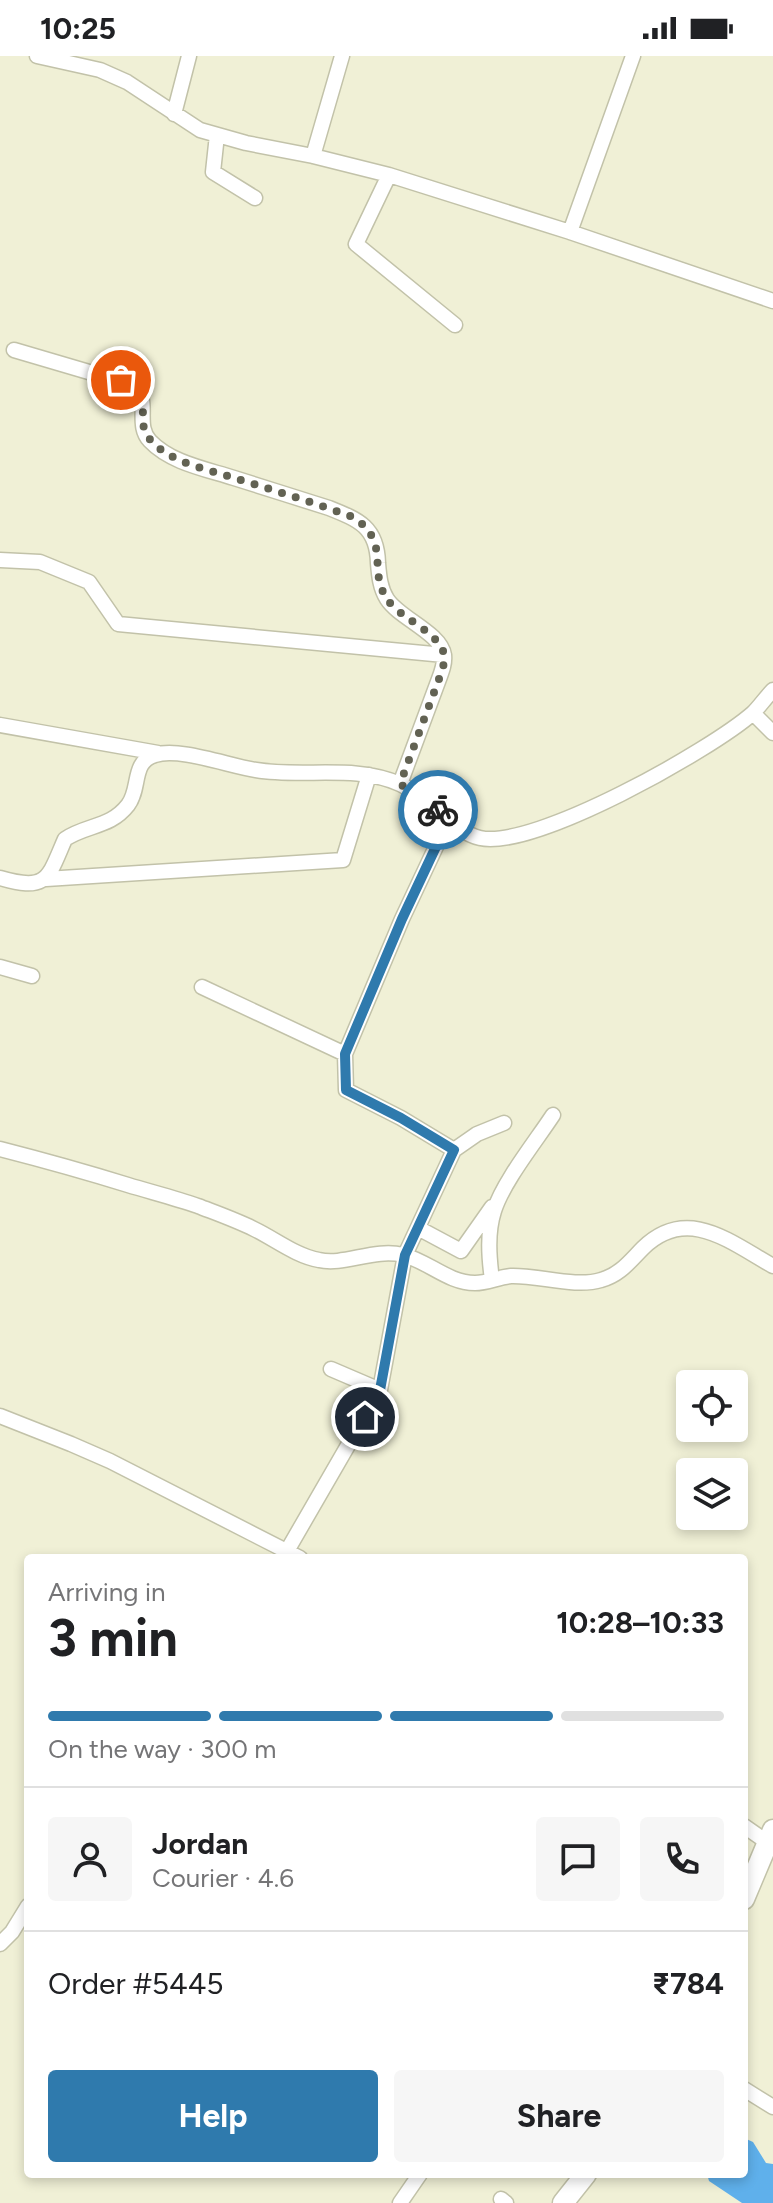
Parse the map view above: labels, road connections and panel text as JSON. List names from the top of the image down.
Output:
{
  "page": {
    "status": "10:25",
    "heading": ["3 min", "Arriving in", "10:28–10:33"],
    "panel": [
      "Jordan",
      "Courier · 4.6",
      "Order #5445",
      "₹784"
    ],
    "bar": "On the way · 300 m",
    "buttons": ["Help", "Share"]
  }
}
